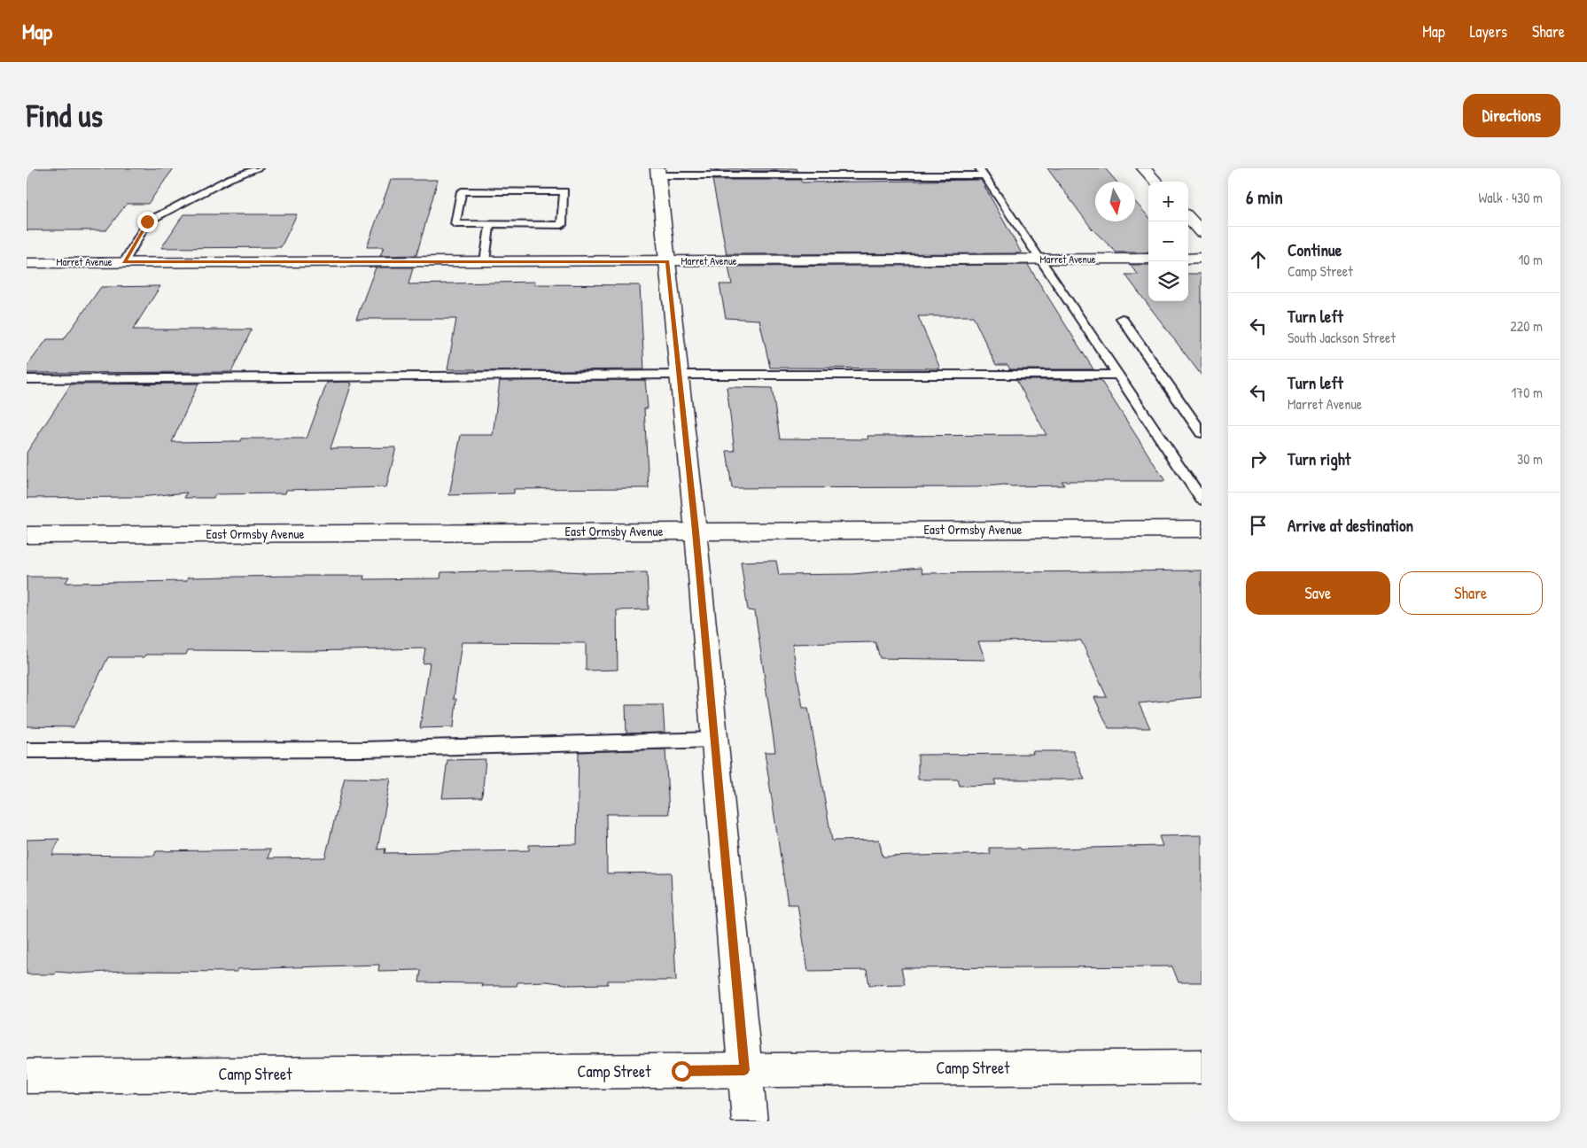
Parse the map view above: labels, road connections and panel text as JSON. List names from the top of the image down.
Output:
{
  "streets": {
    "street": ["Marret Avenue", "East Ormsby Avenue", "Camp Street"]
  },
  "north": "bottom",
  "page": {
    "header": "Map",
    "nav": ["Map", "Layers", "Share"],
    "buttons": [
      "Directions",
      ["Save", "Share"]
    ],
    "title": "Find us",
    "heading": ["6 min", "Walk · 430 m"],
    "map_buttons": ["+", "−"],
    "list": [
      ["Continue", "Camp Street", "10 m"],
      ["Turn left", "South Jackson Street", "220 m"],
      ["Turn left", "Marret Avenue", "170 m"],
      ["Turn right", "30 m"],
      "Arrive at destination"
    ]
  }
}
